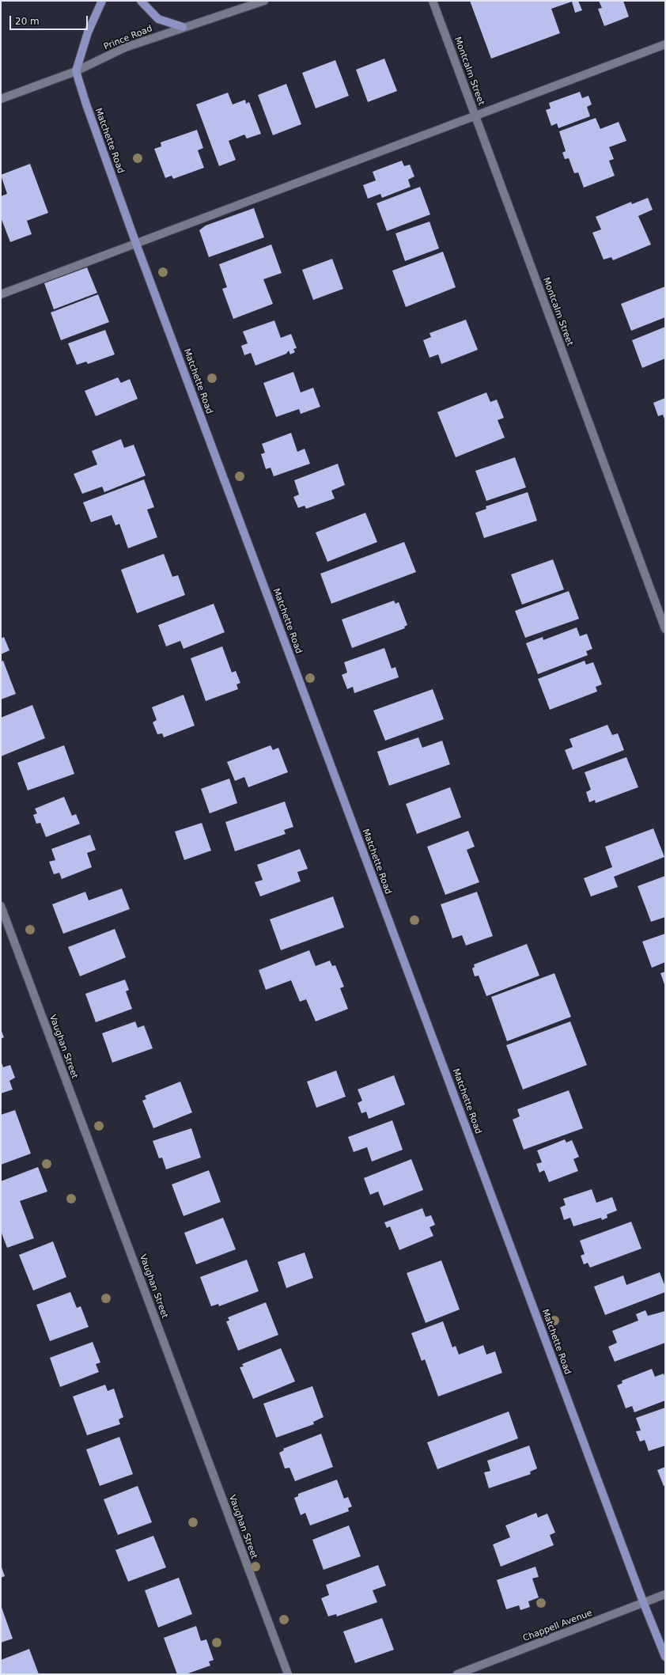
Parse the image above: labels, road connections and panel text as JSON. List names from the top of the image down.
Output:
{
  "streets": {
    "main road": ["Matchette Road"],
    "street": [
      "Prince Road",
      "Montcalm Street",
      "Vaughan Street",
      "Chappell Avenue"
    ]
  },
  "crossings": [
    ["Prince Road", "Matchette Road"],
    ["Matchette Road", "Chappell Avenue"]
  ],
  "scale_bar": "20 m"
}
